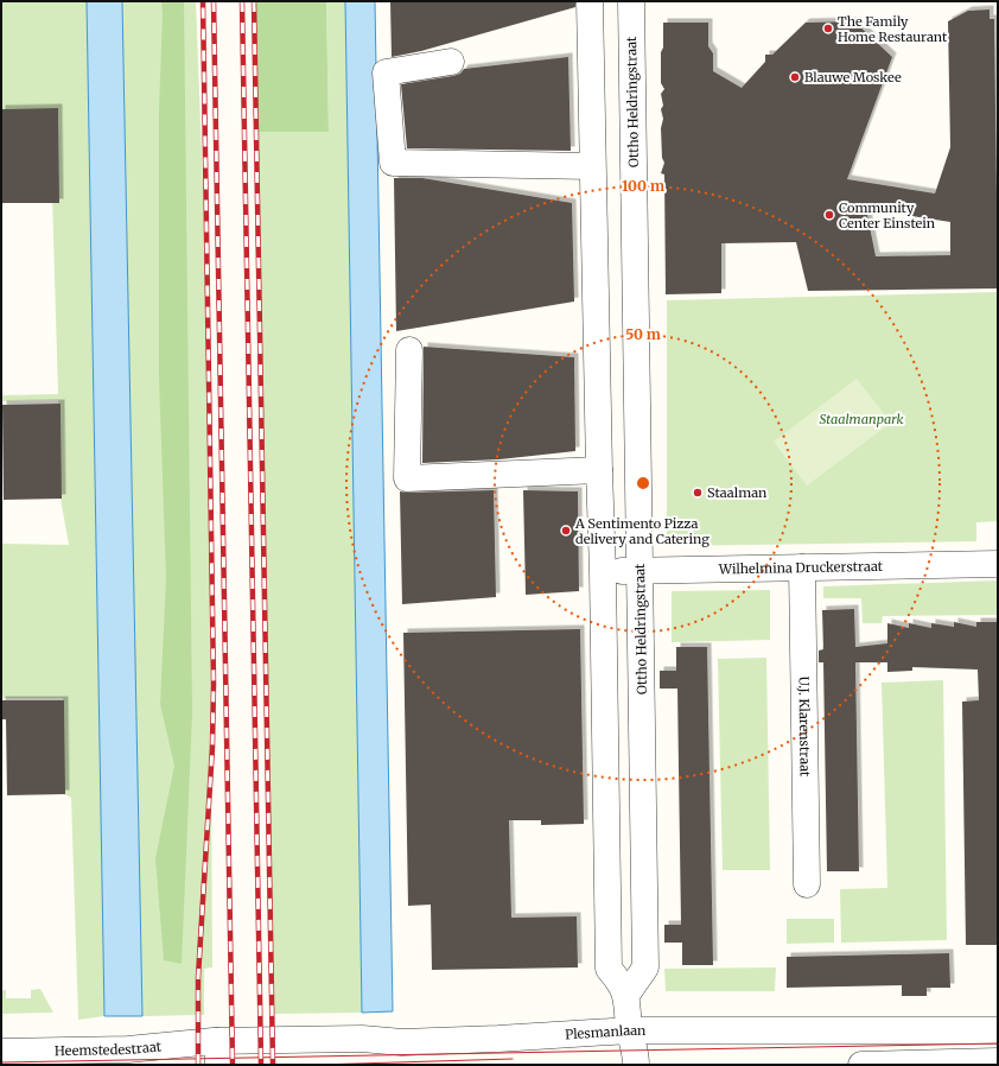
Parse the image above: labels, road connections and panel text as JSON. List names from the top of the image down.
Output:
{
  "streets": {
    "street": [
      "Ottho Heldringstraat",
      "Wilhelmina Druckerstraat",
      "U.J. Klarenstraat",
      "Plesmanlaan",
      "Heemstedestraat"
    ]
  },
  "crossings": [
    ["Ottho Heldringstraat", "Wilhelmina Druckerstraat"],
    ["Wilhelmina Druckerstraat", "U.J. Klarenstraat"],
    ["Plesmanlaan", "Heemstedestraat"]
  ],
  "parks": ["Staalmanpark"],
  "places": [
    "The Family Home Restaurant",
    "Blauwe Moskee",
    "Community Center Einstein",
    "Staalman",
    "A Sentimento Pizza delivery and Catering"
  ],
  "rings": ["100 m", "50 m"]
}
